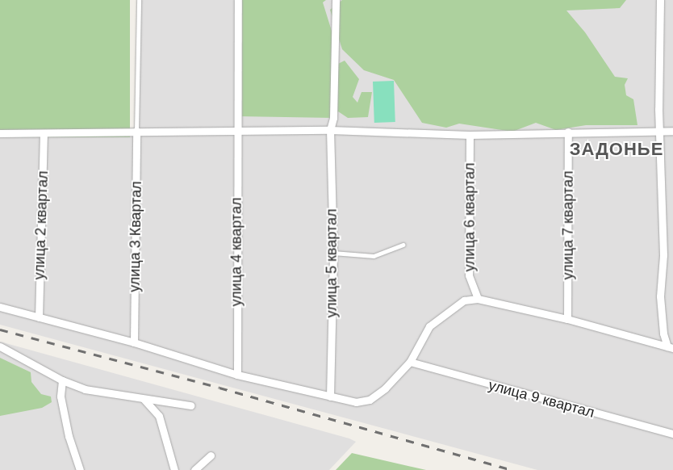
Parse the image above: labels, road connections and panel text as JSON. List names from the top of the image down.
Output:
{
  "streets": {
    "street": [
      "улица 6 квартал",
      "улица 2 квартал",
      "улица 7 квартал",
      "улица 3 Квартал",
      "улица 4 квартал",
      "улица 5 квартал",
      "улица 9 квартал"
    ]
  },
  "districts": ["ЗАДОНЬЕ"]
}
